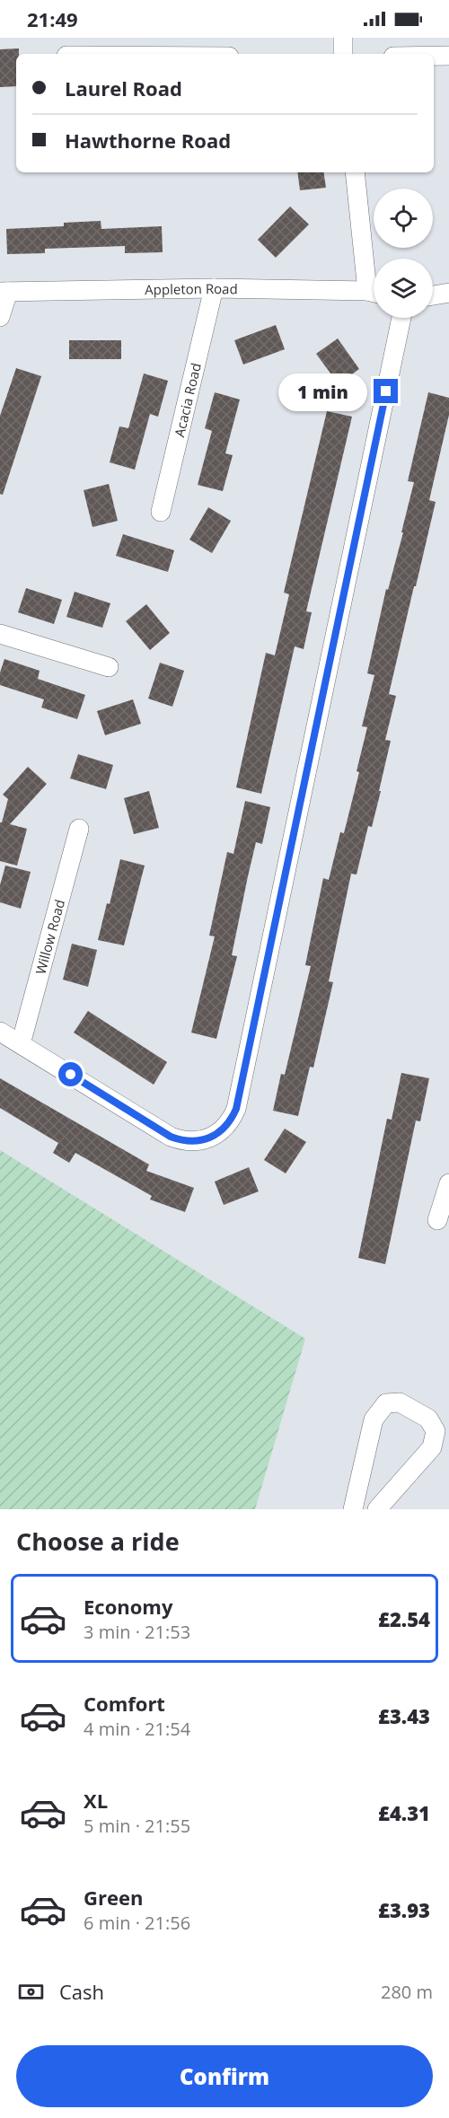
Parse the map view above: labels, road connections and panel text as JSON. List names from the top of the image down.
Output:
{
  "streets": {
    "street": ["Appleton Road", "Acacia Road", "Willow Road"]
  },
  "crossings": [
    ["Appleton Road", "Acacia Road"]
  ],
  "page": {
    "status": "21:49",
    "banner": ["Laurel Road", "Hawthorne Road"],
    "bubble": "1 min",
    "heading": "Choose a ride",
    "list": [
      {
        "name": "Economy",
        "note": "3 min · 21:53",
        "value": "£2.54"
      },
      {
        "name": "Comfort",
        "note": "4 min · 21:54",
        "value": "£3.43"
      },
      {
        "name": "XL",
        "note": "5 min · 21:55",
        "value": "£4.31"
      },
      {
        "name": "Green",
        "note": "6 min · 21:56",
        "value": "£3.93"
      }
    ],
    "pay": ["Cash", "280 m"],
    "buttons": "Confirm"
  }
}
